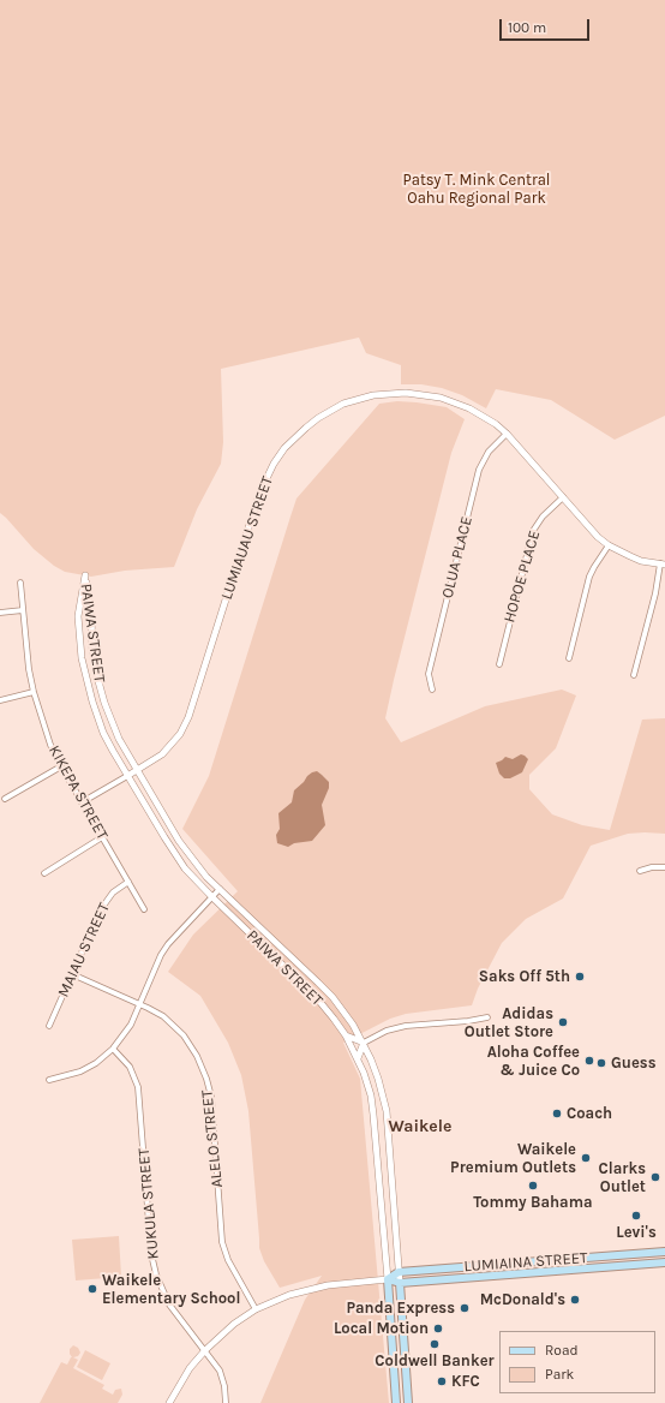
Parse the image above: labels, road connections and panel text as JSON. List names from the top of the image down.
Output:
{
  "streets": {
    "main road": ["PAIWA STREET", "LUMIAINA STREET"],
    "street": [
      "LUMIAUAU STREET",
      "OLUA PLACE",
      "HOPOE PLACE",
      "KIKEPA STREET",
      "MAIAU STREET",
      "ALELO STREET",
      "KUKULA STREET"
    ]
  },
  "crossings": [
    ["LUMIAUAU STREET", "OLUA PLACE"],
    ["LUMIAUAU STREET", "HOPOE PLACE"],
    ["LUMIAUAU STREET", "PAIWA STREET"],
    ["LUMIAUAU STREET", "KIKEPA STREET"],
    ["PAIWA STREET", "LUMIAINA STREET"],
    ["KIKEPA STREET", "MAIAU STREET"],
    ["MAIAU STREET", "ALELO STREET"],
    ["ALELO STREET", "LUMIAINA STREET"],
    ["KUKULA STREET", "LUMIAINA STREET"]
  ],
  "districts": ["Waikele"],
  "parks": ["Patsy T. Mink Central Oahu Regional Park"],
  "places": [
    "Saks Off 5th",
    "Adidas Outlet Store",
    "Aloha Coffee & Juice Co",
    "Guess",
    "Coach",
    "Waikele Premium Outlets",
    "Clarks Outlet",
    "Tommy Bahama",
    "Levi's",
    "Waikele Elementary School",
    "McDonald's",
    "Panda Express",
    "Local Motion",
    "Coldwell Banker",
    "KFC"
  ],
  "legend": ["Road", "Park"],
  "scale_bar": "100 m"
}
